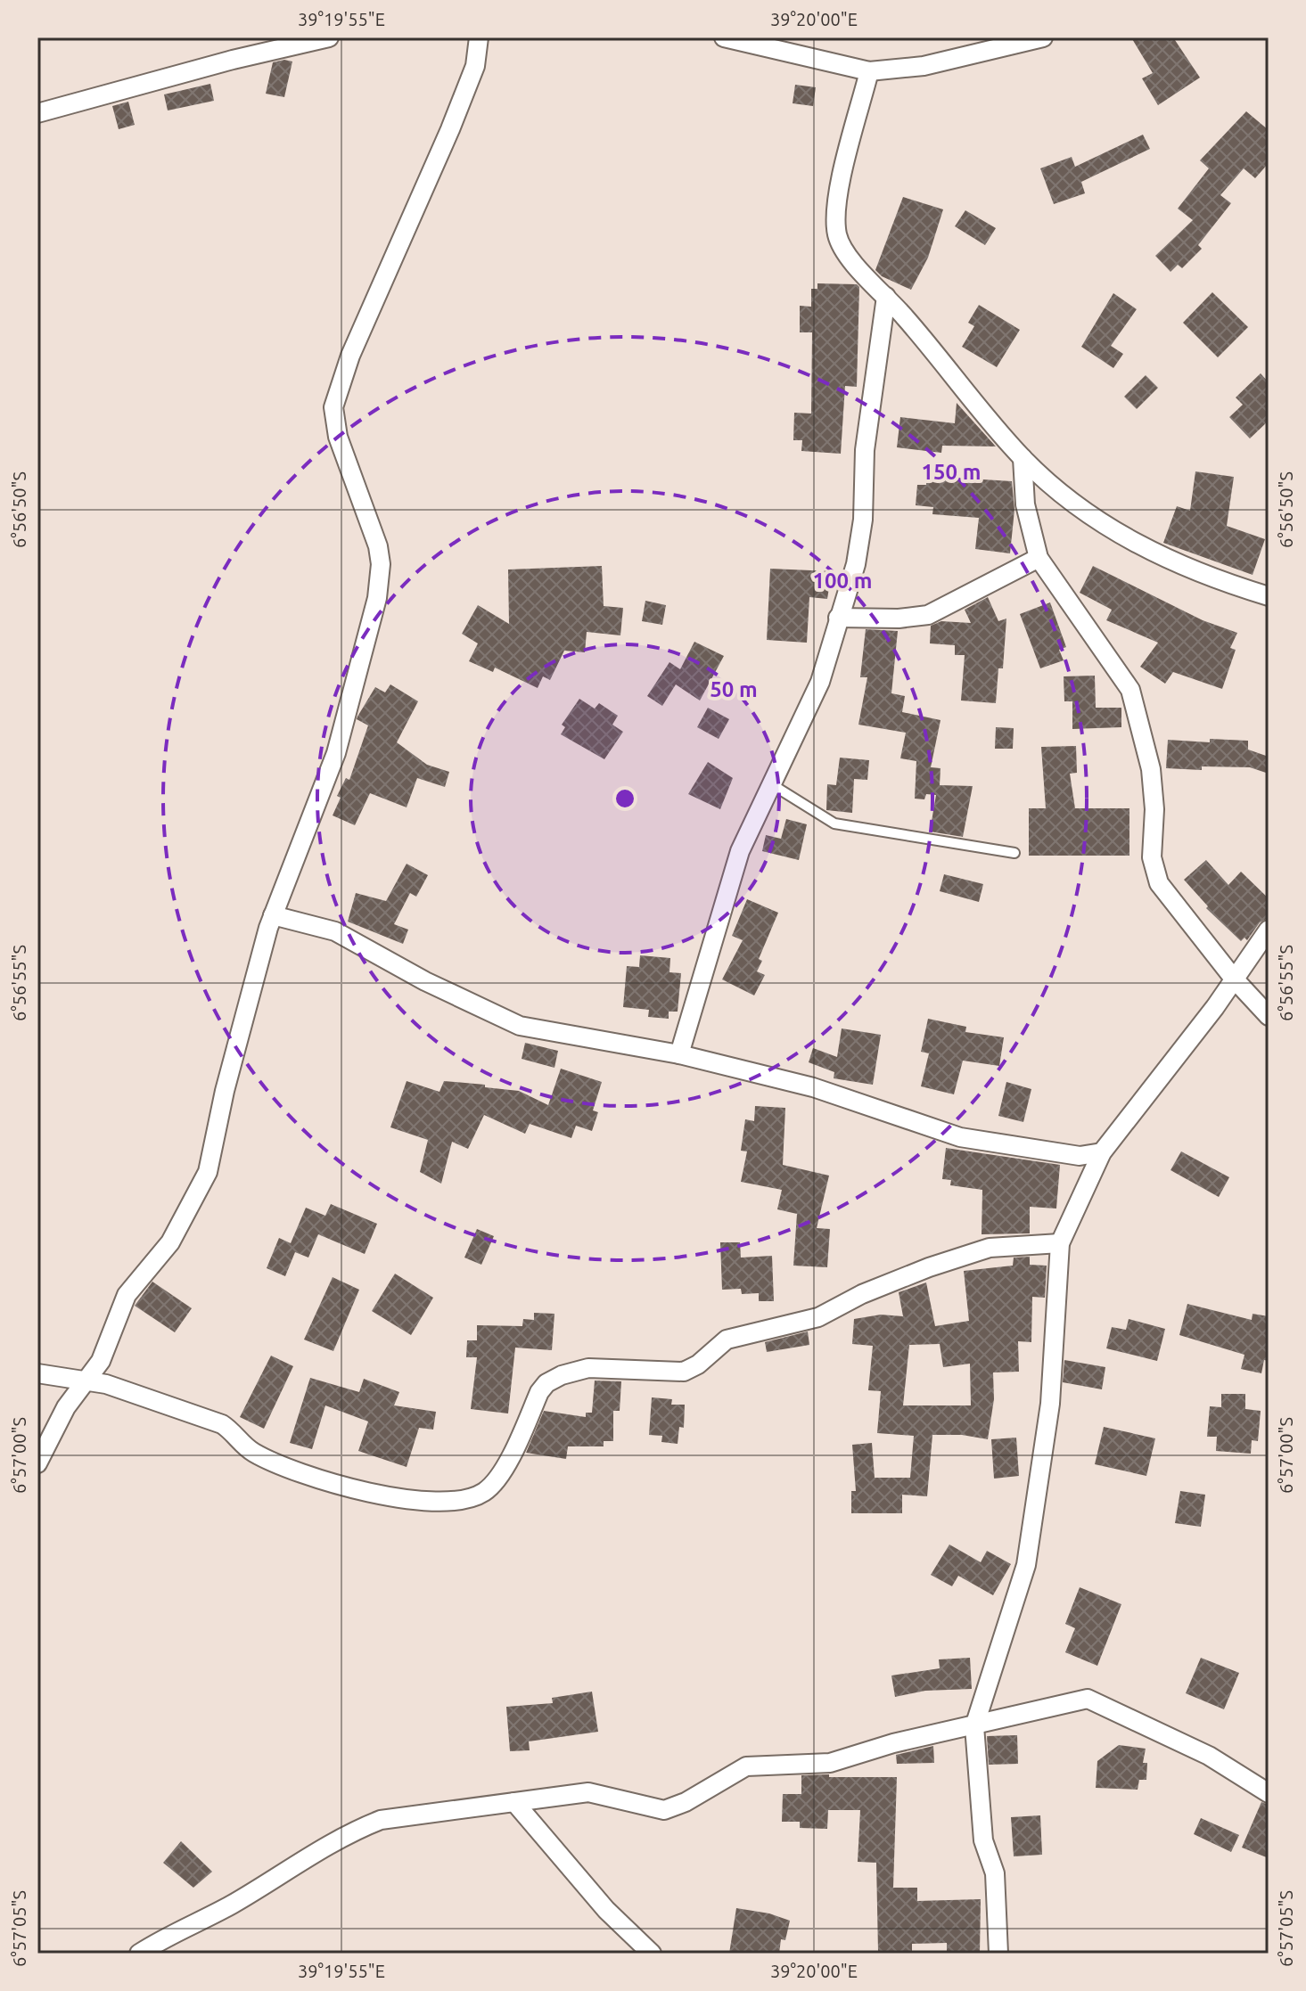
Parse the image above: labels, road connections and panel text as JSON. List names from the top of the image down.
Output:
{
  "coordinates": [
    "39°19'55\"E",
    "39°20'00\"E",
    "6°56'50\"S",
    "6°56'55\"S",
    "6°57'00\"S",
    "6°57'05\"S"
  ],
  "rings": ["150 m", "100 m", "50 m"]
}
